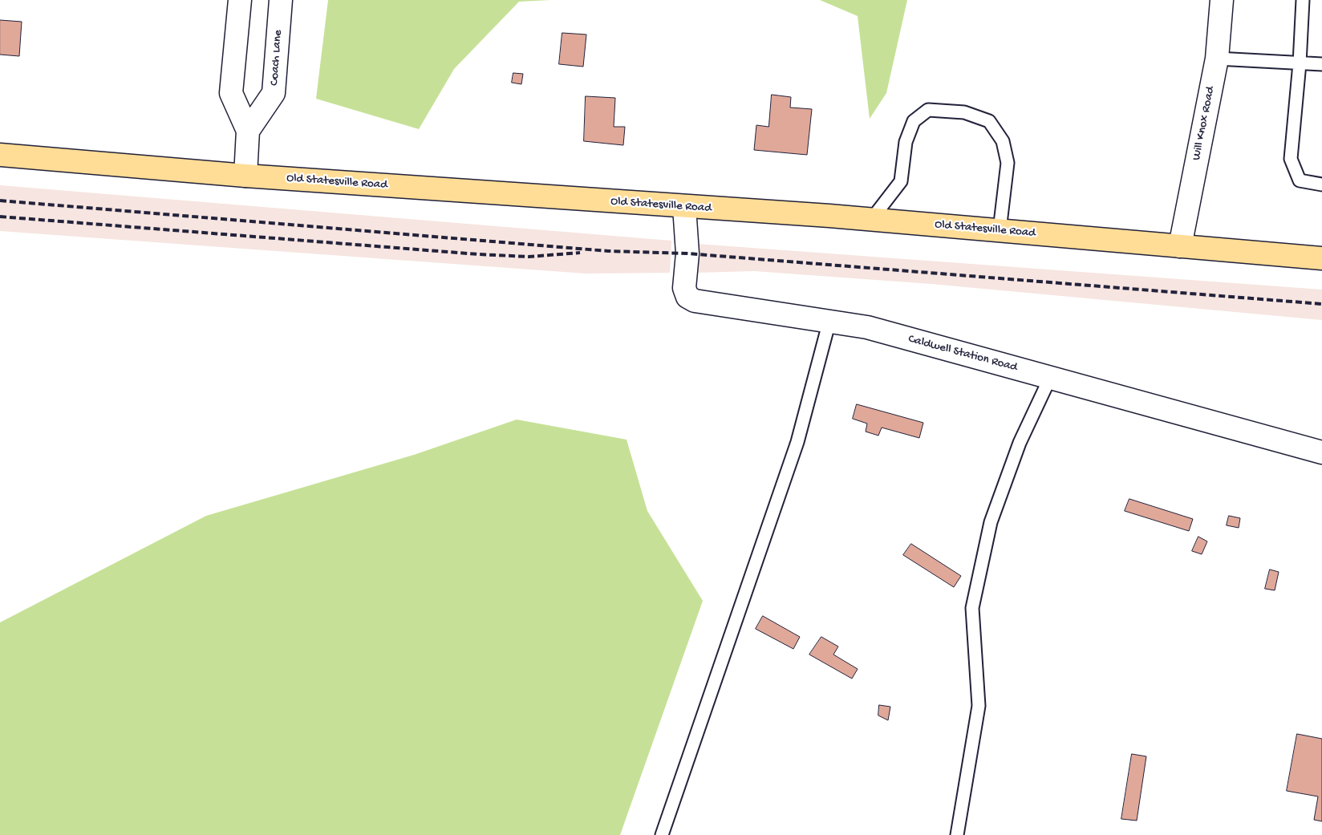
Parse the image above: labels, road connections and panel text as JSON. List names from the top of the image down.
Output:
{
  "streets": {
    "main road": ["Old Statesville Road"],
    "street": ["Coach Lane", "Will Knox Road", "Caldwell Station Road"]
  },
  "crossings": [
    ["Will Knox Road", "Old Statesville Road"],
    ["Old Statesville Road", "Caldwell Station Road"]
  ]
}
